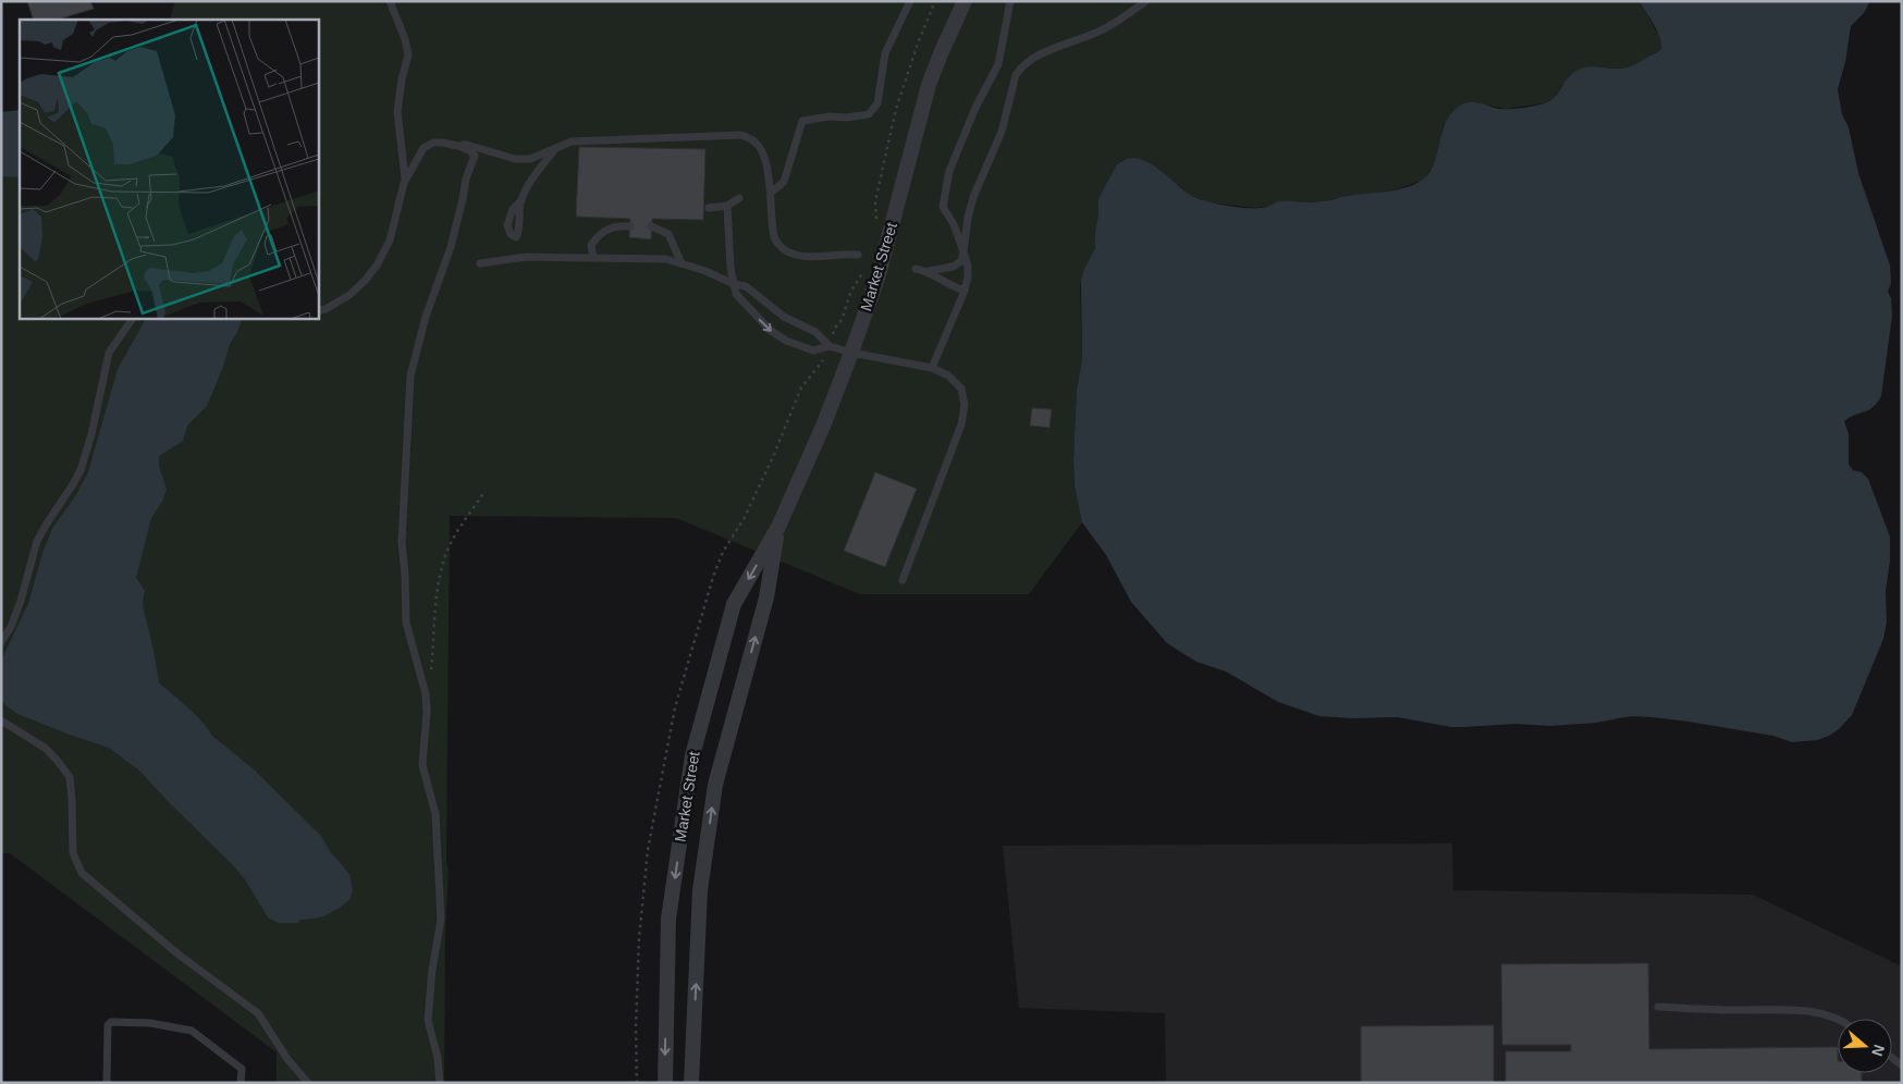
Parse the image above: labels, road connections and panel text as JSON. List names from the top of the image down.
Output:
{
  "streets": {
    "street": ["Market Street"]
  },
  "north": "right"
}
